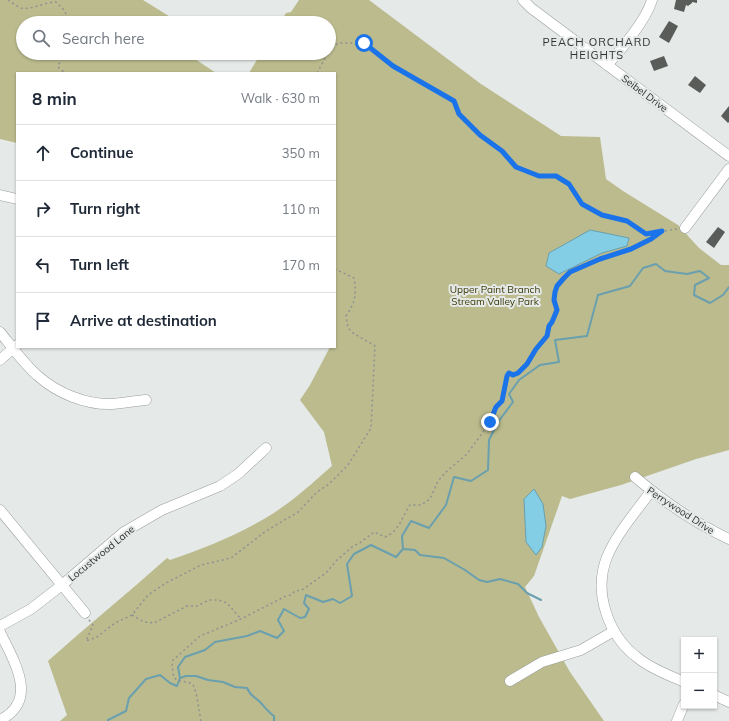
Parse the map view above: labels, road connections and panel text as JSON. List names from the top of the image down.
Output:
{
  "streets": {
    "street": ["Seibel Drive", "Perrywood Drive", "Locustwood Lane"]
  },
  "districts": ["PEACH ORCHARD HEIGHTS"],
  "parks": ["Upper Paint Branch Stream Valley Park"],
  "page": {
    "search": "Search here",
    "heading": ["8 min", "Walk · 630 m"],
    "list": [
      ["Continue", "350 m"],
      ["Turn right", "110 m"],
      ["Turn left", "170 m"],
      "Arrive at destination"
    ],
    "map_buttons": ["+", "−"]
  }
}
